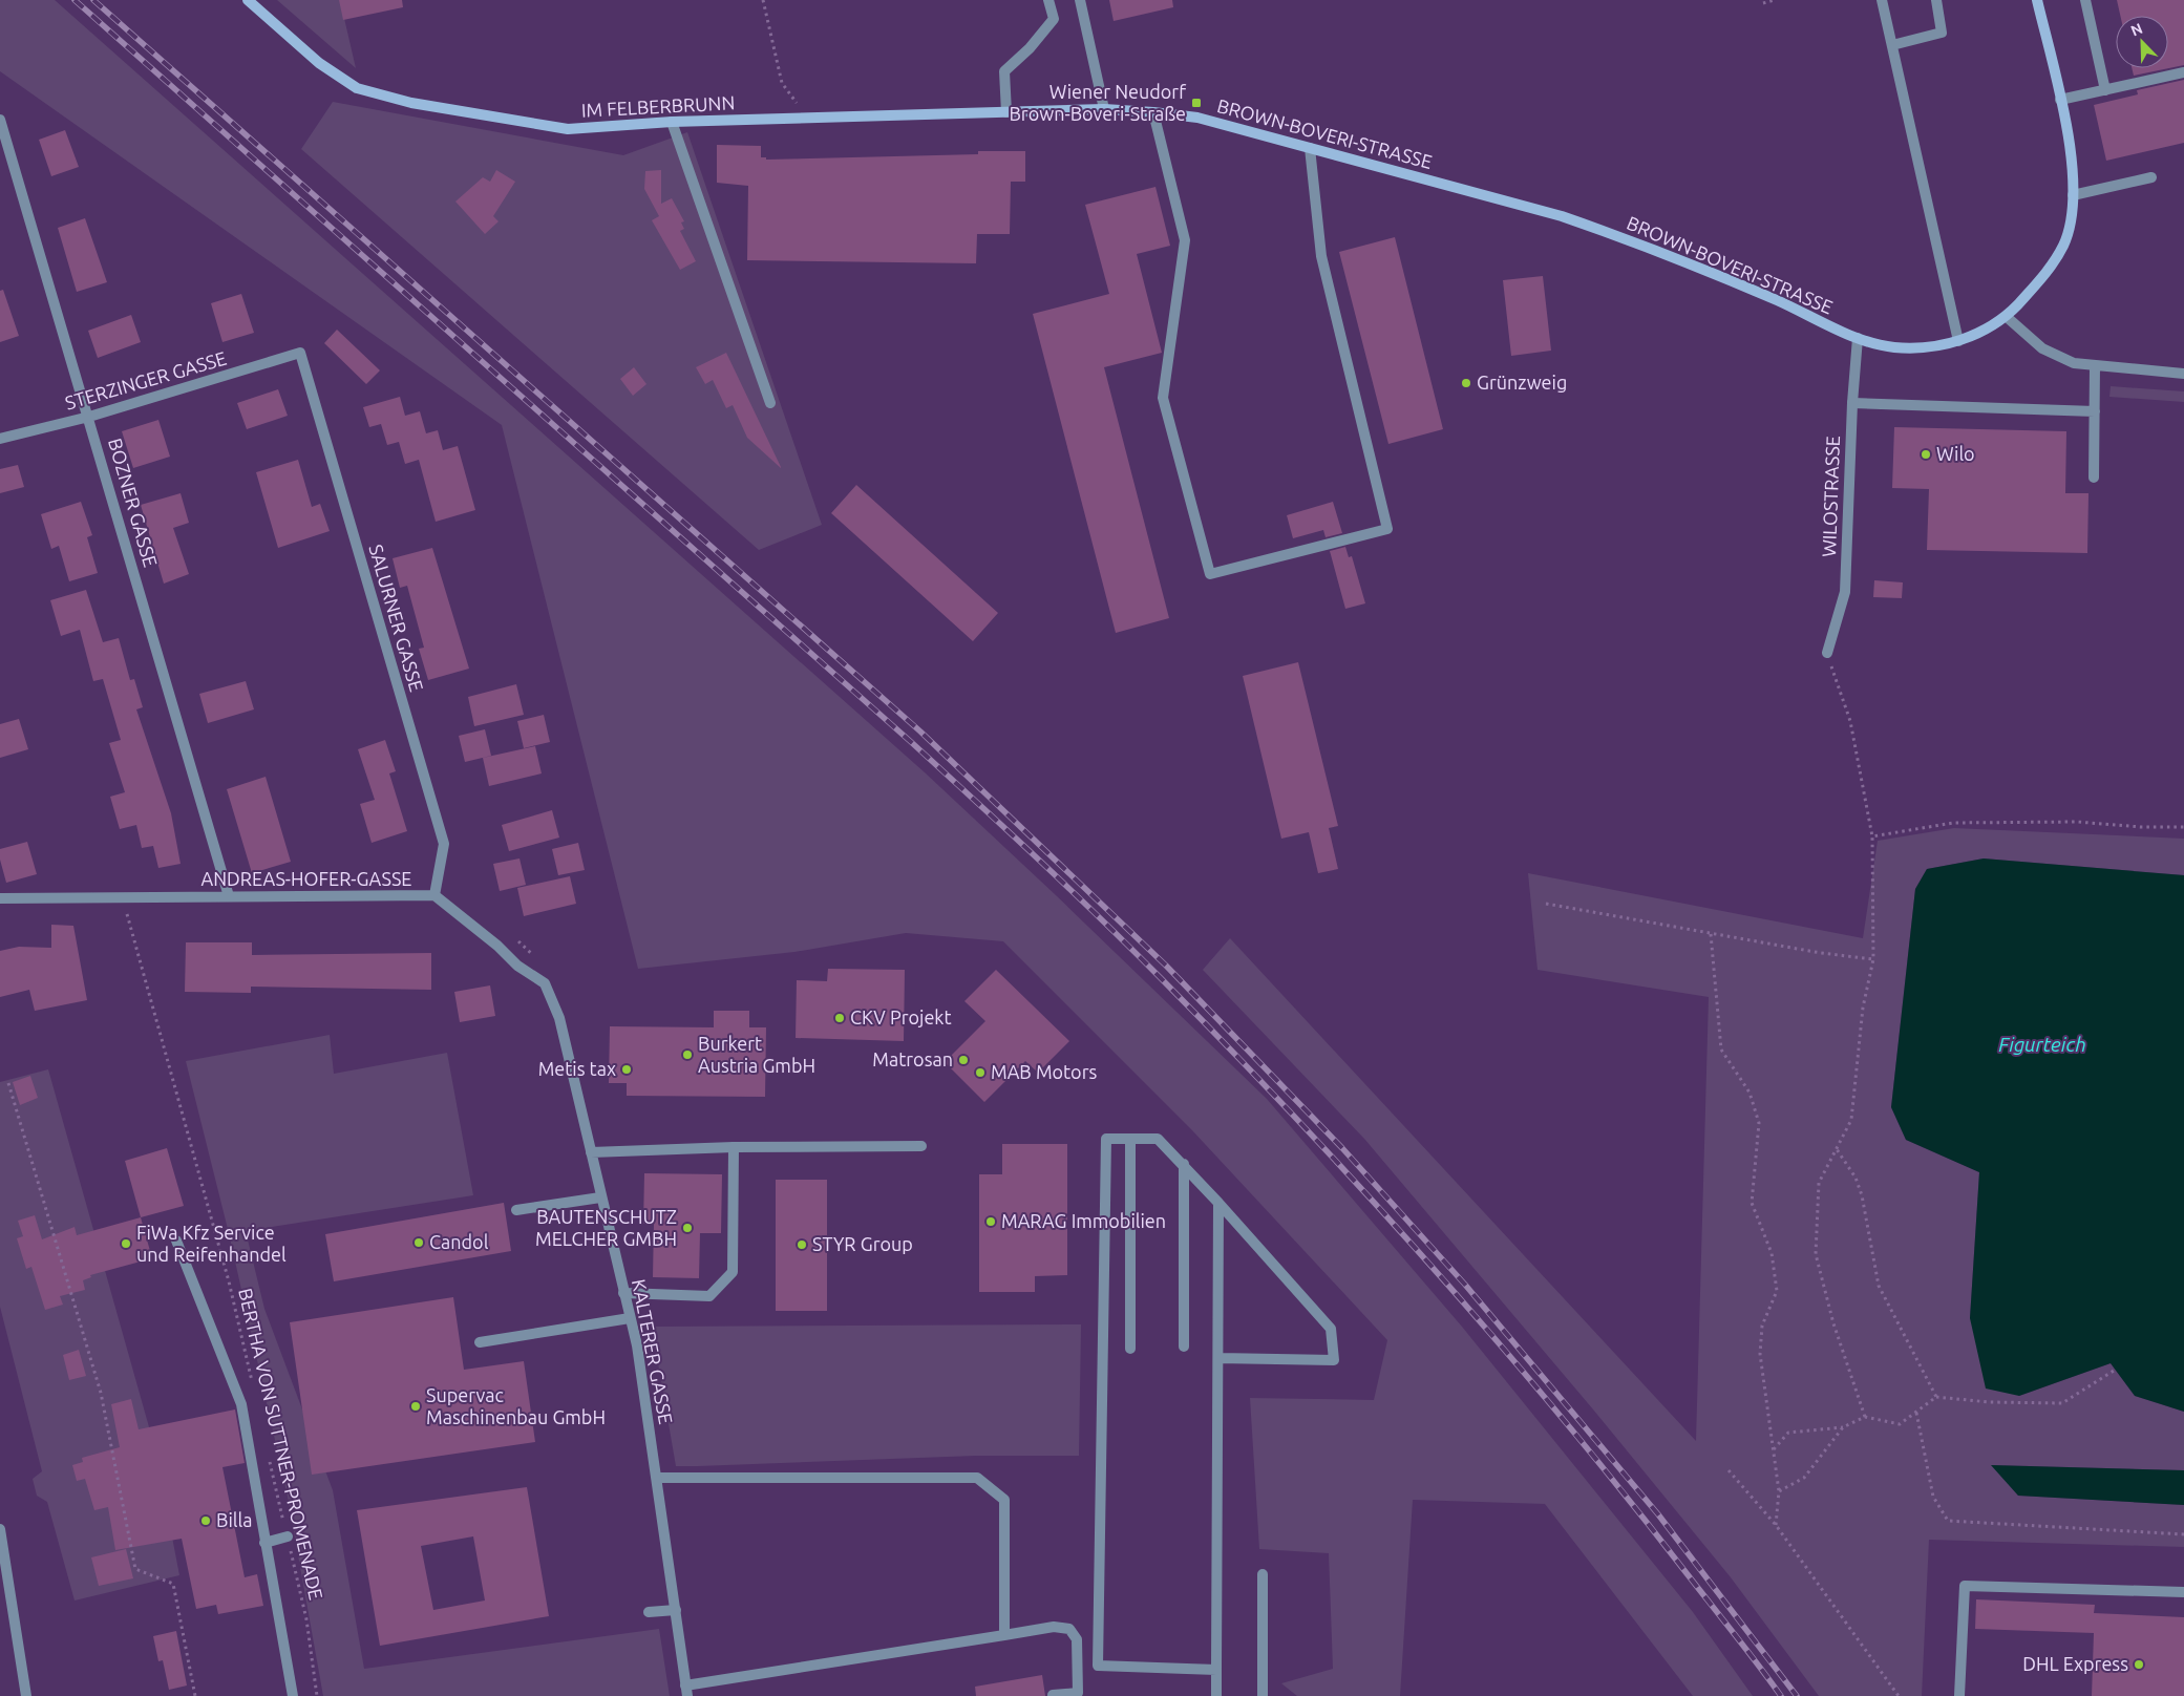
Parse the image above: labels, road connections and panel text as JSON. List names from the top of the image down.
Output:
{
  "streets": {
    "street": [
      "IM FELBERBRUNN",
      "BROWN-BOVERI-STRASSE",
      "STERZINGER GASSE",
      "WILOSTRASSE",
      "BOZNER GASSE",
      "SALURNER GASSE",
      "ANDREAS-HOFER-GASSE",
      "KALTERER GASSE"
    ],
    "path": ["BERTHA VON SUTTNER-PROMENADE"]
  },
  "crossings": [
    ["IM FELBERBRUNN", "BROWN-BOVERI-STRASSE"],
    ["BROWN-BOVERI-STRASSE", "WILOSTRASSE"],
    ["STERZINGER GASSE", "BOZNER GASSE"],
    ["STERZINGER GASSE", "SALURNER GASSE"],
    ["BOZNER GASSE", "ANDREAS-HOFER-GASSE"],
    ["SALURNER GASSE", "ANDREAS-HOFER-GASSE"],
    ["ANDREAS-HOFER-GASSE", "KALTERER GASSE"],
    ["ANDREAS-HOFER-GASSE", "BERTHA VON SUTTNER-PROMENADE"]
  ],
  "water": ["Figurteich"],
  "places": {
    "transit": ["Wiener Neudorf Brown-Boveri-Straße"],
    "other": [
      "Grünzweig",
      "Wilo",
      "CKV Projekt",
      "Burkert Austria GmbH",
      "Matrosan",
      "Metis tax",
      "MAB Motors",
      "MARAG Immobilien",
      "BAUTENSCHUTZ MELCHER GMBH",
      "Candol",
      "FiWa Kfz Service und Reifenhandel",
      "STYR Group",
      "Supervac Maschinenbau GmbH",
      "Billa",
      "DHL Express"
    ]
  },
  "north": "top left"
}
